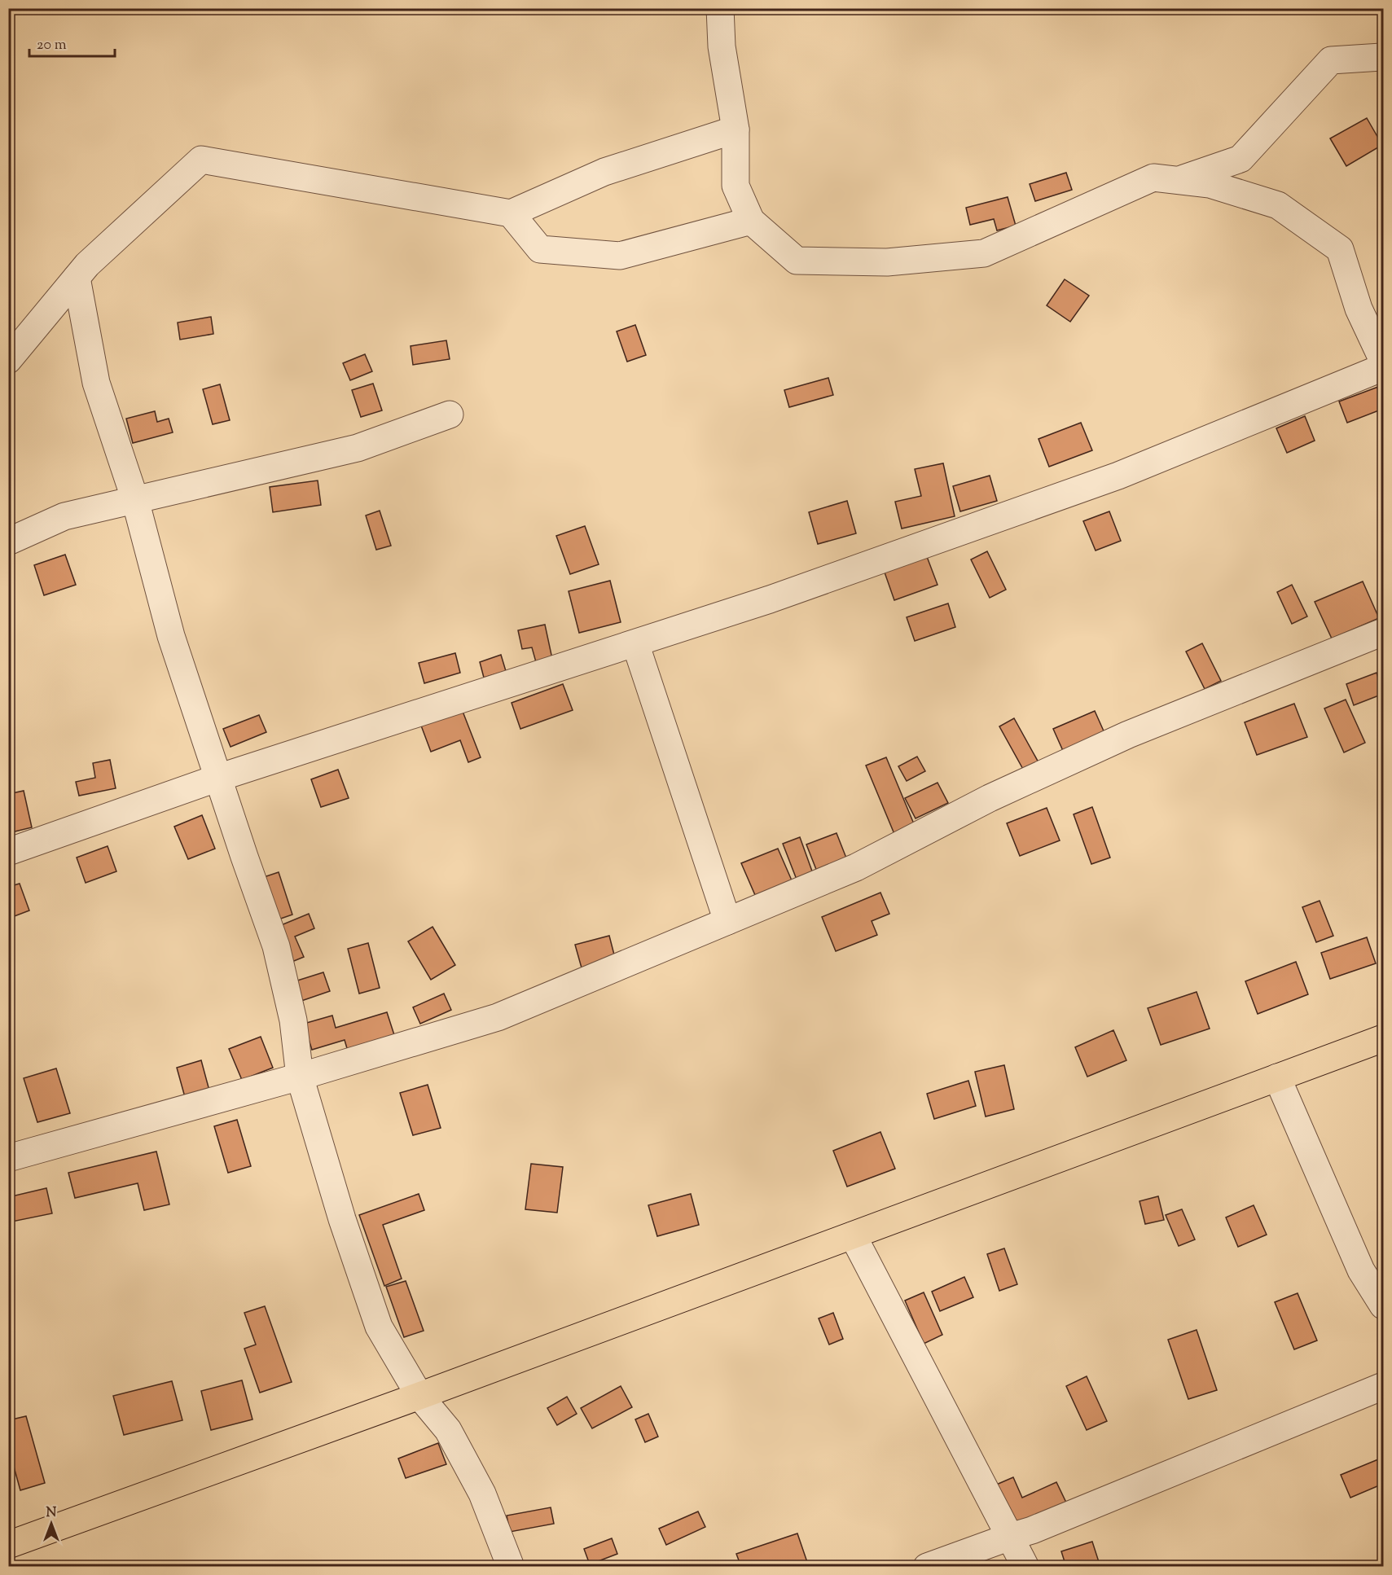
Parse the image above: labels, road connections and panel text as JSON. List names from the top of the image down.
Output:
{
  "scale_bar": "20 m",
  "north": "top"
}
